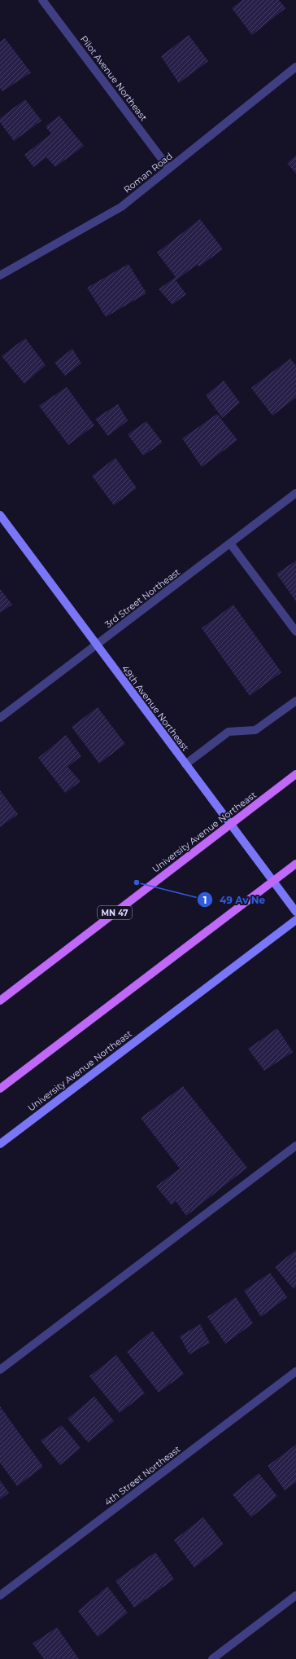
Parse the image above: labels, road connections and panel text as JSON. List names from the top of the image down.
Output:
{
  "streets": {
    "main road": ["University Avenue Northeast", "MN 47"],
    "street": [
      "Pilot Avenue Northeast",
      "Roman Road",
      "3rd Street Northeast",
      "49th Avenue Northeast",
      "4th Street Northeast"
    ]
  },
  "crossings": [
    ["Pilot Avenue Northeast", "Roman Road"],
    ["3rd Street Northeast", "49th Avenue Northeast"],
    ["49th Avenue Northeast", "University Avenue Northeast"]
  ],
  "places": ["49 Av Ne"]
}
